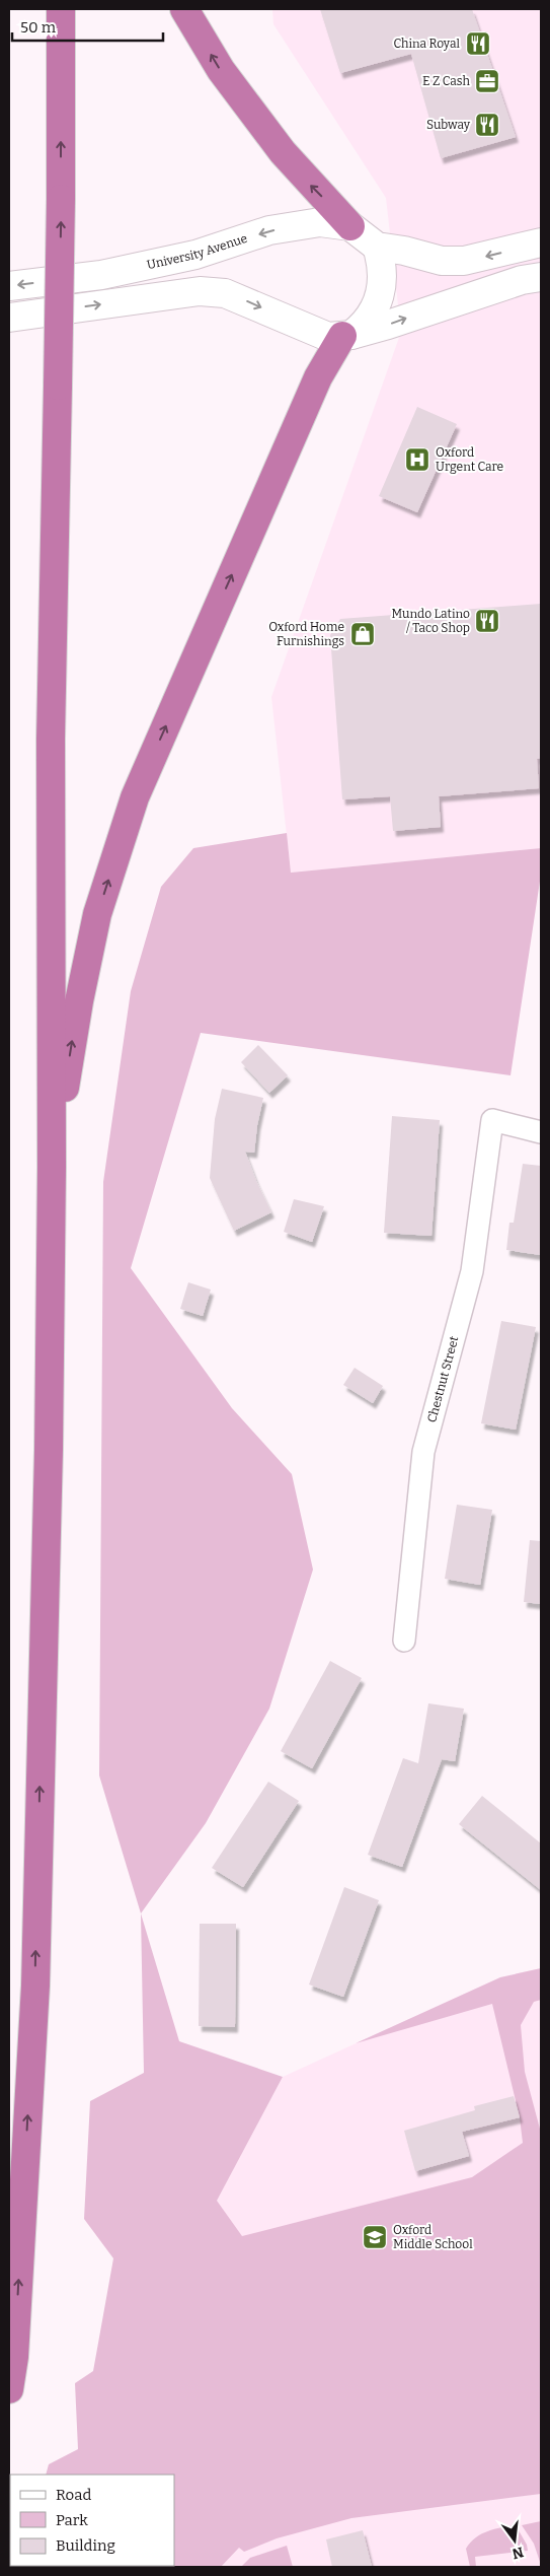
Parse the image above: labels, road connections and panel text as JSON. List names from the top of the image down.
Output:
{
  "streets": {
    "main road": ["University Avenue"],
    "street": ["Chestnut Street"]
  },
  "places": {
    "restaurant": ["China Royal", "Subway", "Mundo Latino / Taco Shop"],
    "office": ["E Z Cash"],
    "hospital": ["Oxford Urgent Care"],
    "shop": ["Oxford Home Furnishings"],
    "school or university": ["Oxford Middle School"]
  },
  "legend": ["Road", "Park", "Building"],
  "scale_bar": "50 m",
  "north": "bottom"
}
